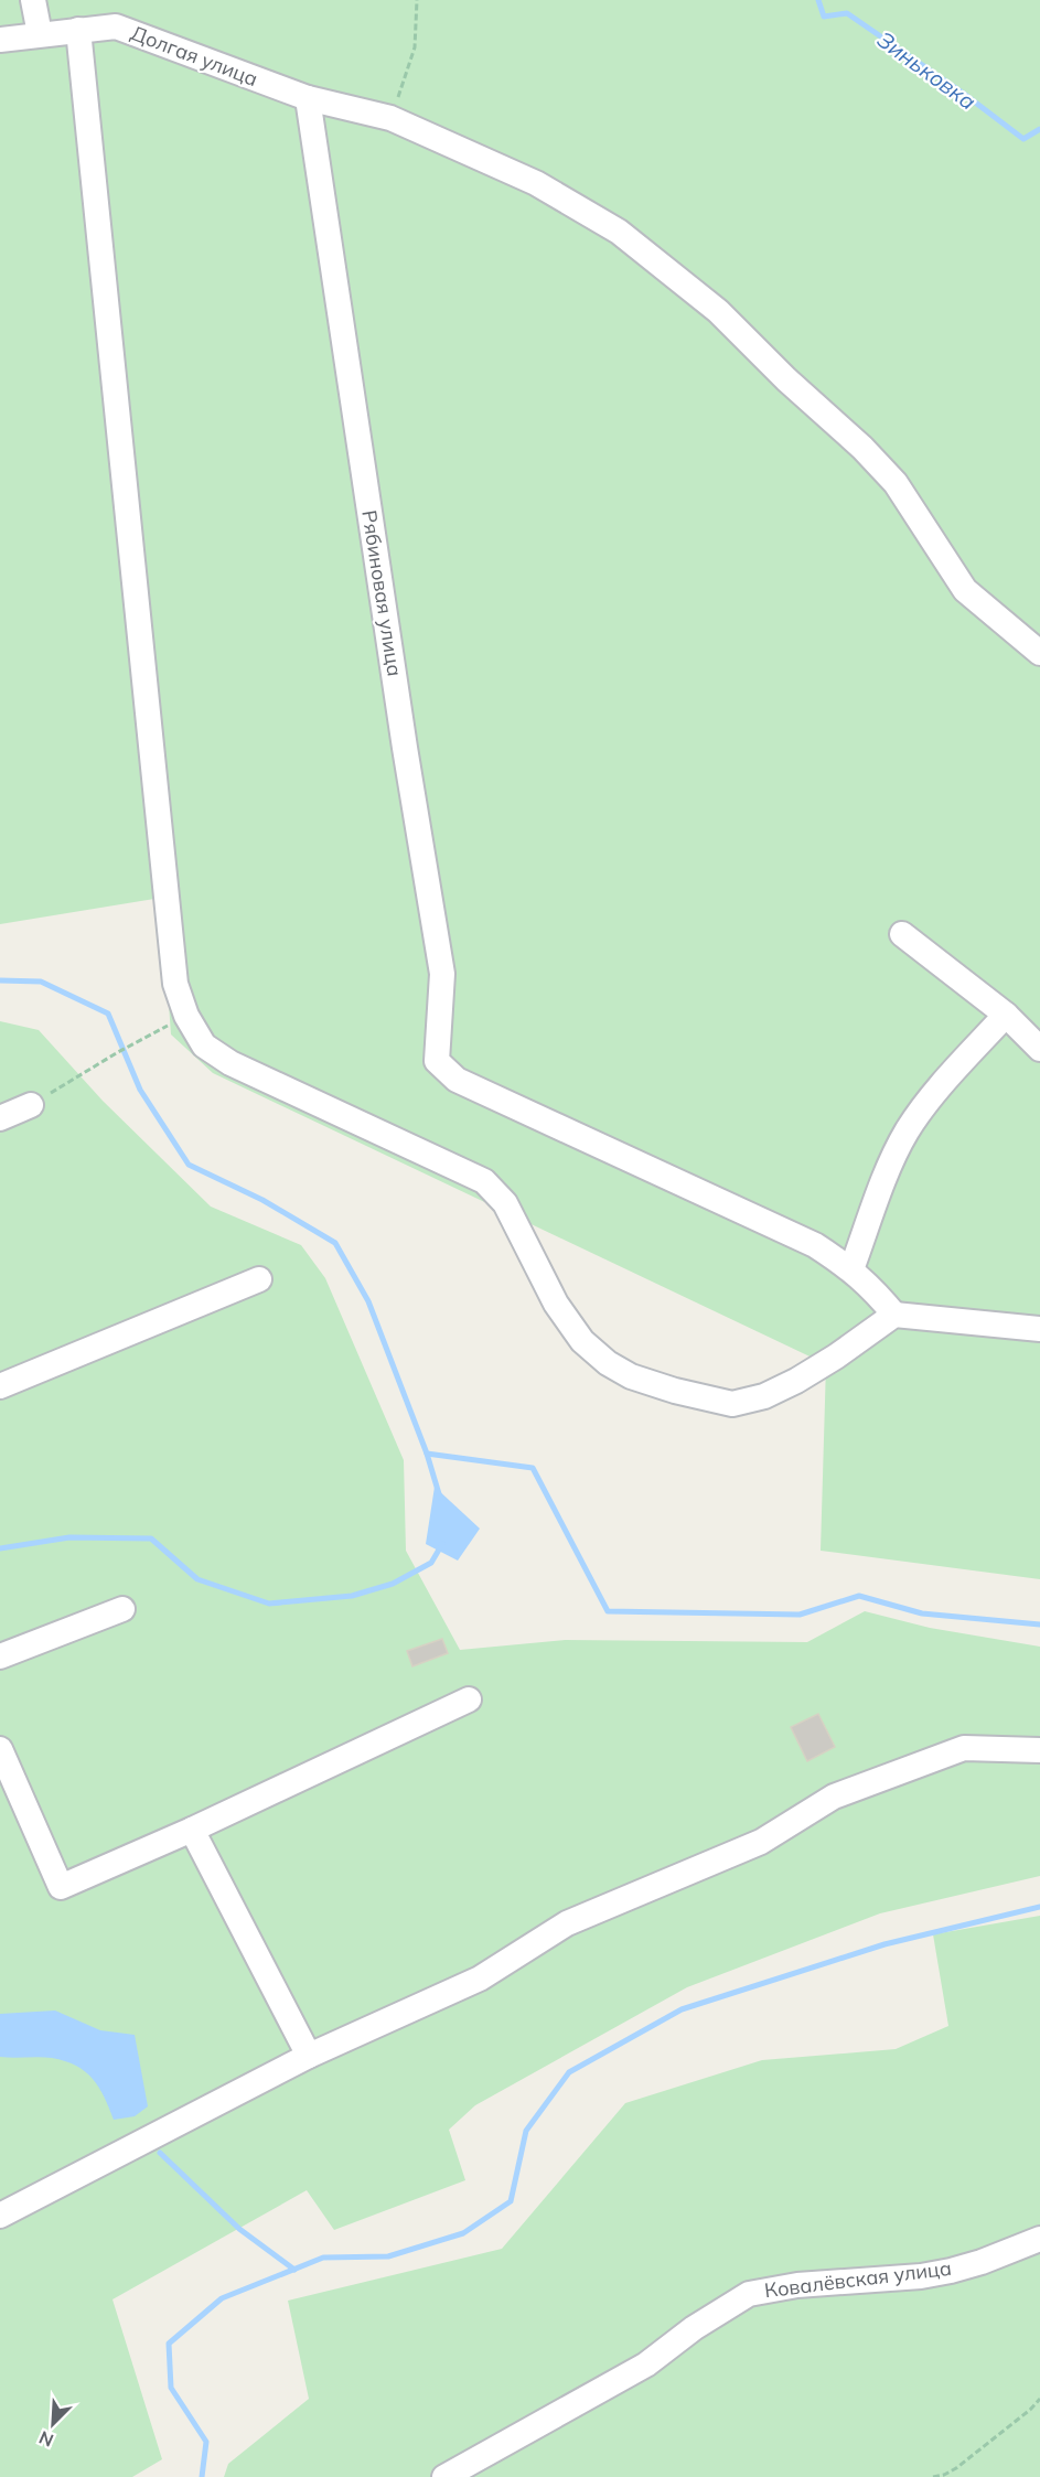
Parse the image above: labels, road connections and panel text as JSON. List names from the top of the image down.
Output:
{
  "streets": {
    "street": ["Долгая улица", "Рябиновая улица", "Ковалёвская улица"]
  },
  "crossings": [
    ["Долгая улица", "Рябиновая улица"]
  ],
  "water": ["Зиньковка"],
  "north": "bottom left"
}
